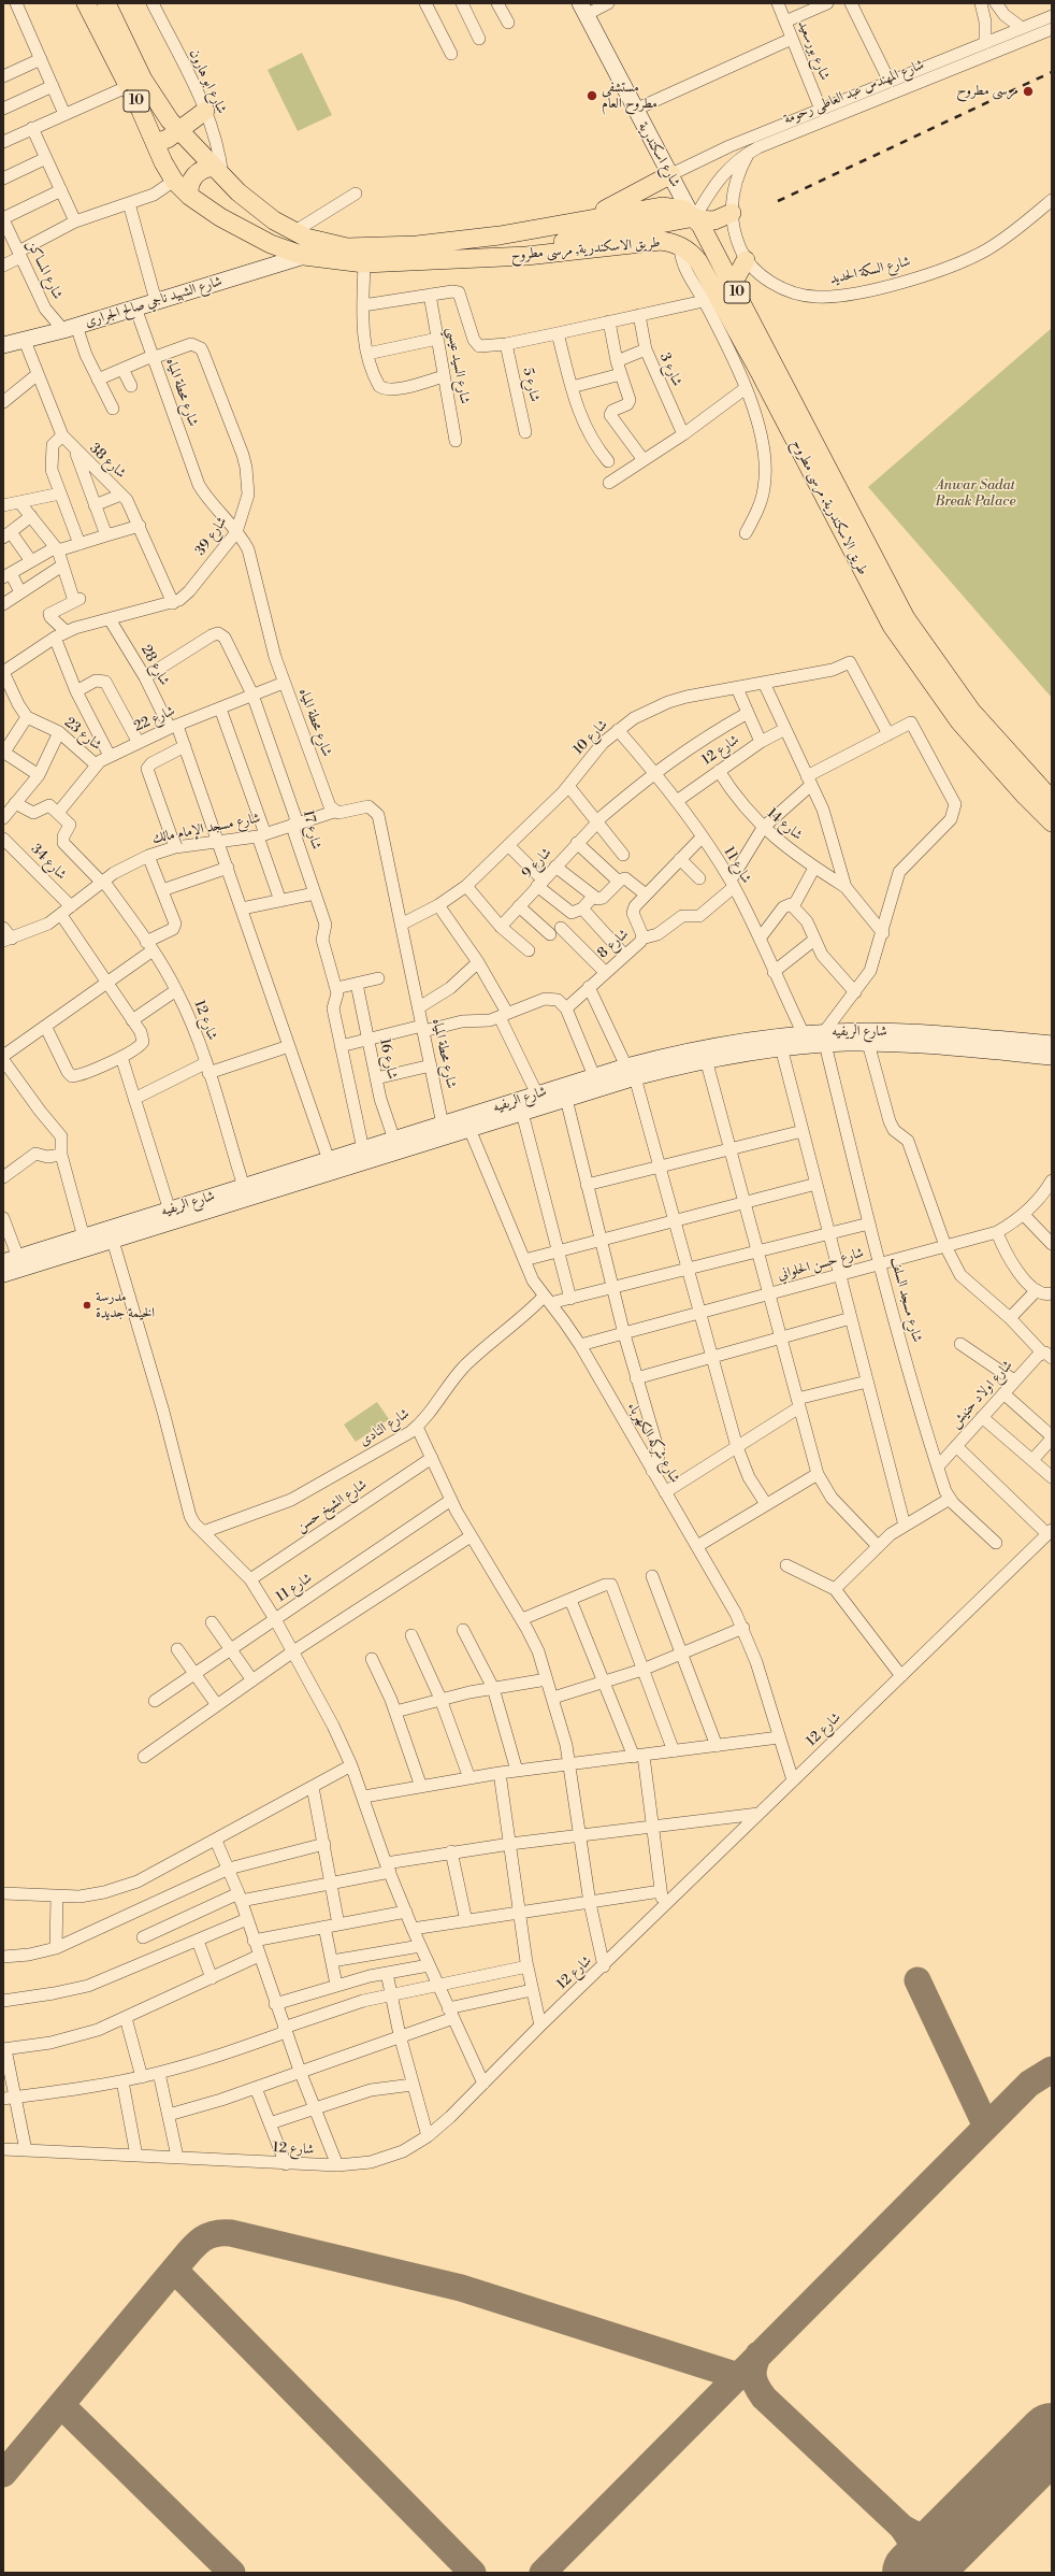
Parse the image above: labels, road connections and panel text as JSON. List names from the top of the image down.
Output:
{
  "streets": {
    "main road": ["10", "طريق الاسكندرية, مرسى مطروح"],
    "street": [
      "شارع بورسعيد",
      "شارع ابو هارون",
      "شارع المهندس عبد العاطى رحومة",
      "شارع اسكندرية",
      "شارع المساكن",
      "شارع السكة الحديد",
      "شارع الشهيد ناجي صالح الجرارى",
      "شارع السيد عيسي",
      "شارع 3",
      "شارع 5",
      "شارع محطة المياه",
      "شارع 38",
      "شارع 39",
      "شارع 28",
      "شارع 22",
      "شارع 23",
      "شارع 10",
      "شارع 12",
      "شارع 14",
      "شارع مسجد الإمام مالك",
      "شارع 17",
      "شارع 34",
      "شارع 9",
      "شارع 11",
      "شارع 8",
      "شارع الريفيه",
      "شارع 16",
      "شارع حسن الحلواني",
      "شارع مسجد السلف",
      "شارع اولاد حنيش",
      "شارع النادى",
      "شارع شركه الكهرباء",
      "شارع الشيخ حسن"
    ]
  },
  "crossings": [
    ["شارع بورسعيد", "شارع المهندس عبد العاطى رحومة"],
    ["شارع ابو هارون", "طريق الاسكندرية, مرسى مطروح"],
    ["شارع المهندس عبد العاطى رحومة", "شارع اسكندرية"],
    ["شارع المهندس عبد العاطى رحومة", "طريق الاسكندرية, مرسى مطروح"],
    ["شارع المهندس عبد العاطى رحومة", "شارع السكة الحديد"],
    ["شارع اسكندرية", "طريق الاسكندرية, مرسى مطروح"],
    ["طريق الاسكندرية, مرسى مطروح", "شارع الشهيد ناجي صالح الجرارى"],
    ["شارع المساكن", "شارع الشهيد ناجي صالح الجرارى"],
    ["شارع الشهيد ناجي صالح الجرارى", "شارع محطة المياه"],
    ["شارع الشهيد ناجي صالح الجرارى", "شارع 38"],
    ["شارع محطة المياه", "شارع 39"],
    ["شارع محطة المياه", "شارع 22"],
    ["شارع محطة المياه", "شارع 10"],
    ["شارع محطة المياه", "شارع مسجد الإمام مالك"],
    ["شارع محطة المياه", "شارع الريفيه"],
    ["شارع 38", "شارع 39"],
    ["شارع 39", "شارع 28"],
    ["شارع 28", "شارع 22"],
    ["شارع 28", "شارع مسجد الإمام مالك"],
    ["شارع 28", "شارع 17"],
    ["شارع 28", "شارع الريفيه"],
    ["شارع 22", "شارع 23"],
    ["شارع 22", "شارع 12"],
    ["شارع 22", "شارع 17"],
    ["شارع 10", "شارع 11"],
    ["شارع 12", "شارع 14"],
    ["شارع 12", "شارع مسجد الإمام مالك"],
    ["شارع 12", "شارع 11"],
    ["شارع 12", "شارع الريفيه"],
    ["شارع 12", "شارع شركه الكهرباء"],
    ["شارع مسجد الإمام مالك", "شارع 17"],
    ["شارع مسجد الإمام مالك", "شارع 34"],
    ["شارع 17", "شارع الريفيه"],
    ["شارع 9", "شارع 11"],
    ["شارع 11", "شارع 8"],
    ["شارع 11", "شارع الريفيه"],
    ["شارع الريفيه", "شارع 16"],
    ["شارع الريفيه", "شارع مسجد السلف"],
    ["شارع الريفيه", "شارع شركه الكهرباء"],
    ["شارع حسن الحلواني", "شارع مسجد السلف"],
    ["شارع حسن الحلواني", "شارع شركه الكهرباء"],
    ["شارع مسجد السلف", "شارع اولاد حنيش"],
    ["شارع النادى", "شارع شركه الكهرباء"]
  ],
  "parks": ["Anwar Sadat Break Palace"],
  "places": ["مرسى مطروح", "مستشفى مطروح العام", "مدرسة الخيمة جديدة"]
}
